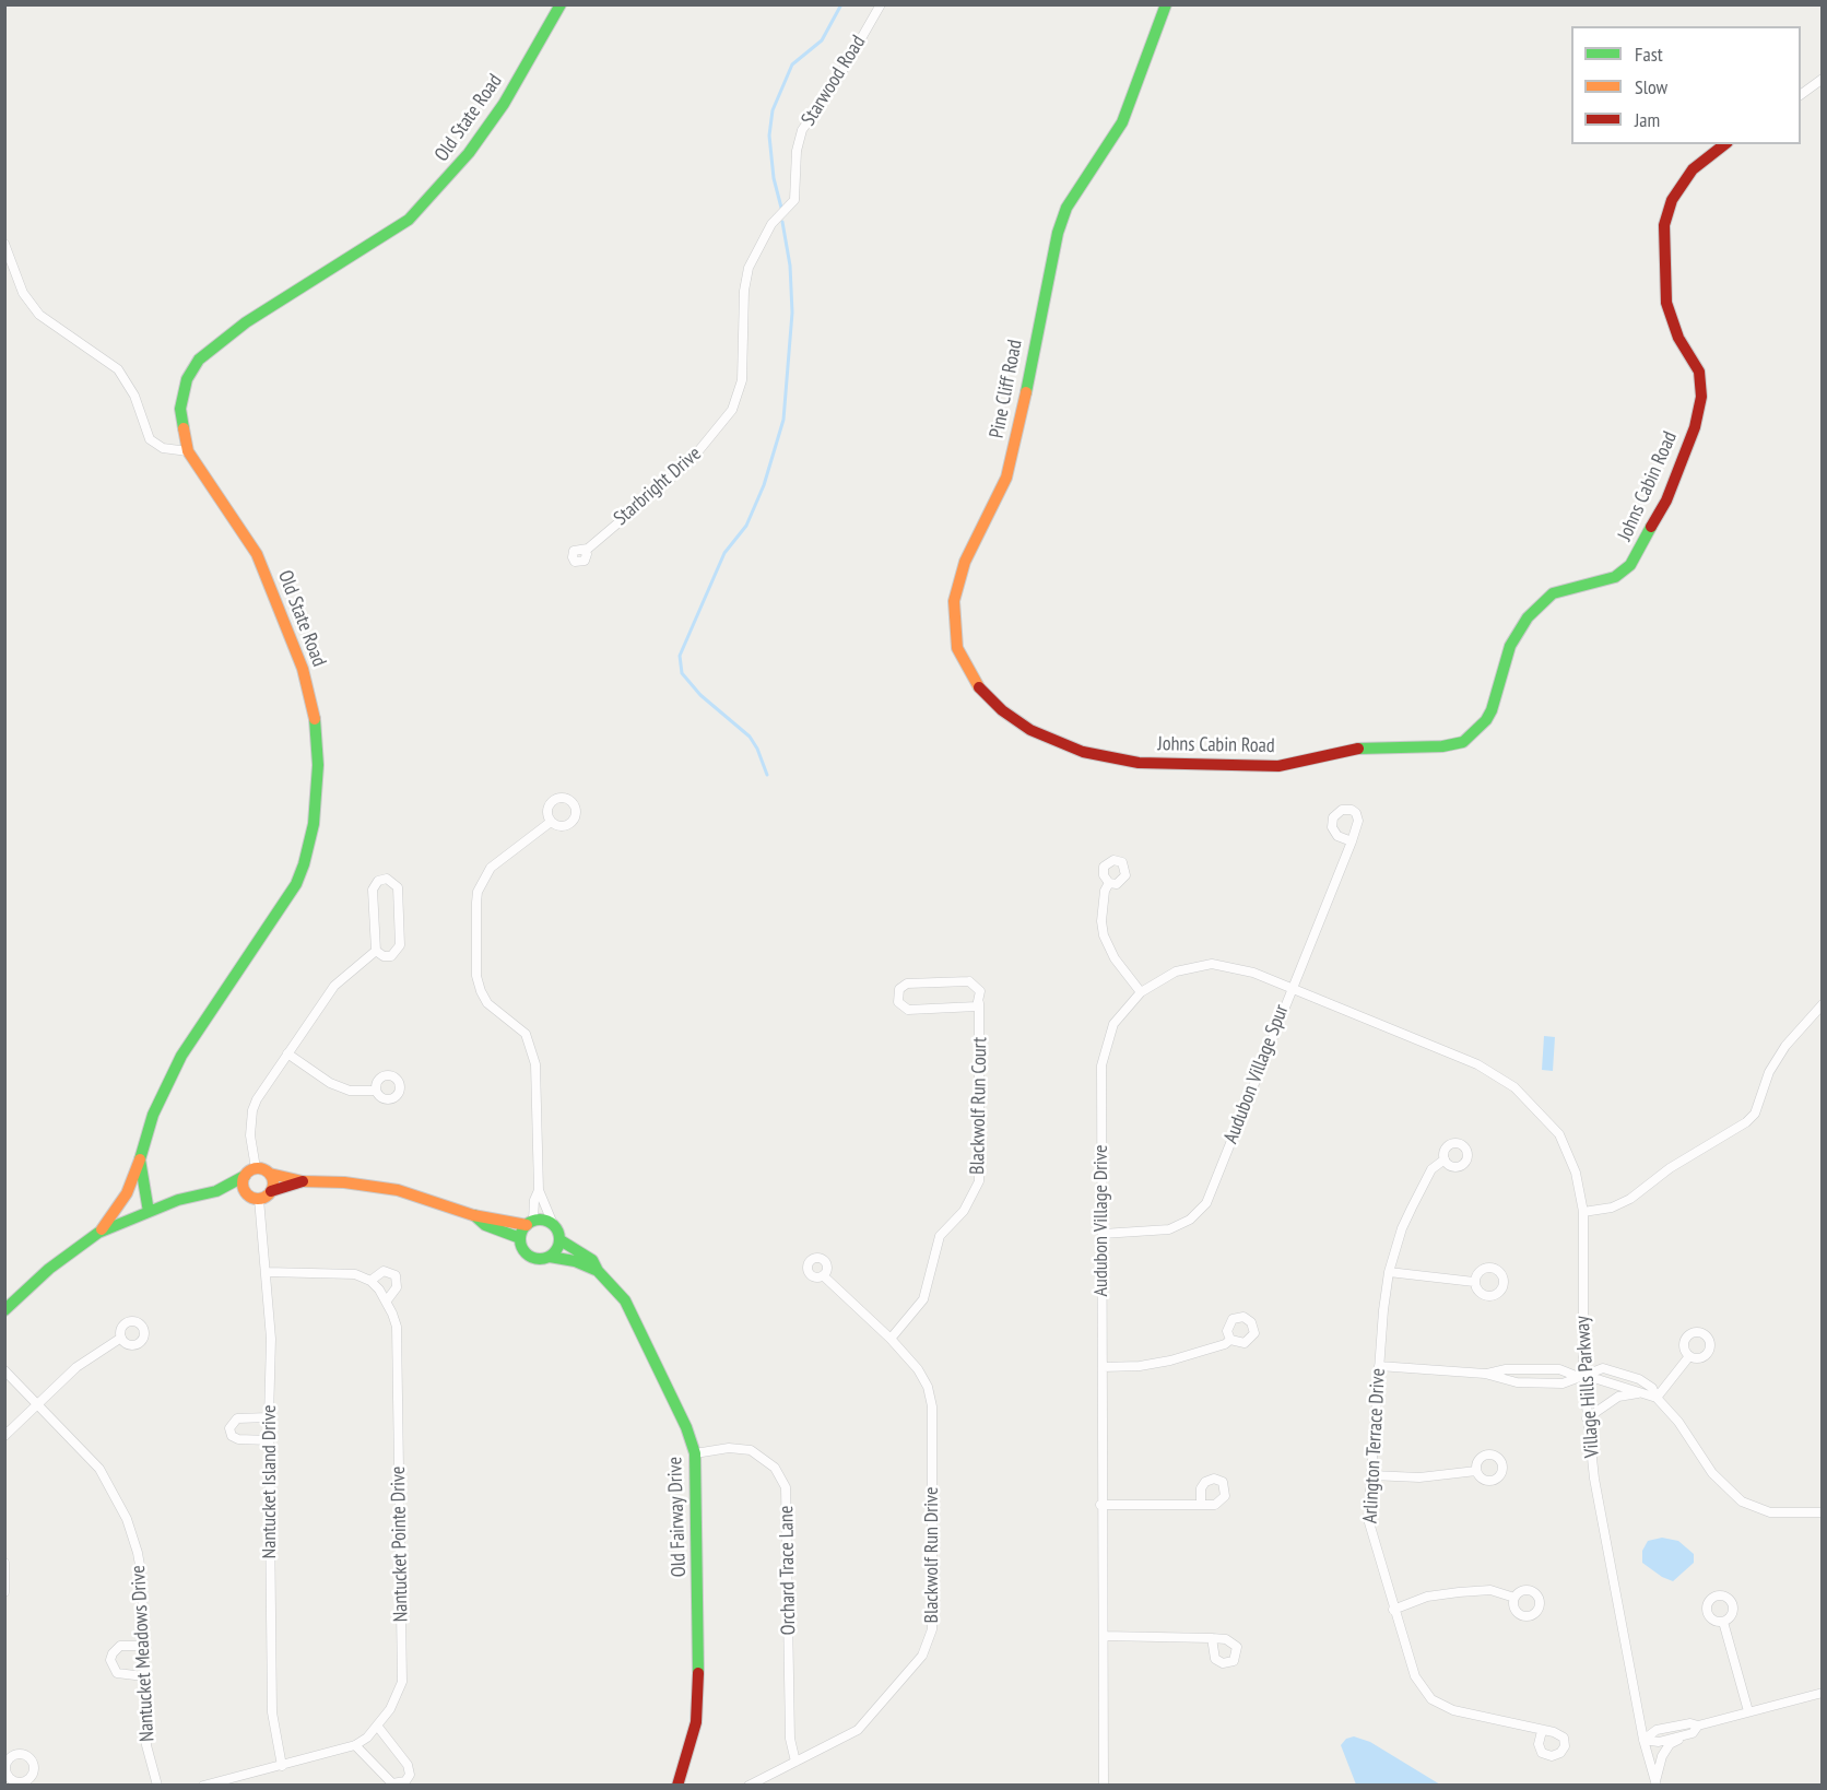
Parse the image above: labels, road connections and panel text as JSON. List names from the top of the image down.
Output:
{
  "streets": {
    "street": [
      "Starwood Road",
      "Old State Road",
      "Pine Cliff Road",
      "Starbright Drive",
      "Johns Cabin Road",
      "Audubon Village Spur",
      "Blackwolf Run Court",
      "Audubon Village Drive",
      "Village Hills Parkway",
      "Arlington Terrace Drive",
      "Nantucket Island Drive",
      "Old Fairway Drive",
      "Nantucket Pointe Drive",
      "Blackwolf Run Drive",
      "Orchard Trace Lane",
      "Nantucket Meadows Drive"
    ]
  },
  "crossings": [
    ["Starwood Road", "Starbright Drive"],
    ["Pine Cliff Road", "Johns Cabin Road"],
    ["Audubon Village Spur", "Audubon Village Drive"],
    ["Blackwolf Run Court", "Blackwolf Run Drive"],
    ["Audubon Village Drive", "Village Hills Parkway"],
    ["Nantucket Island Drive", "Nantucket Pointe Drive"],
    ["Old Fairway Drive", "Orchard Trace Lane"],
    ["Blackwolf Run Drive", "Orchard Trace Lane"]
  ],
  "legend": ["Fast", "Slow", "Jam"]
}
